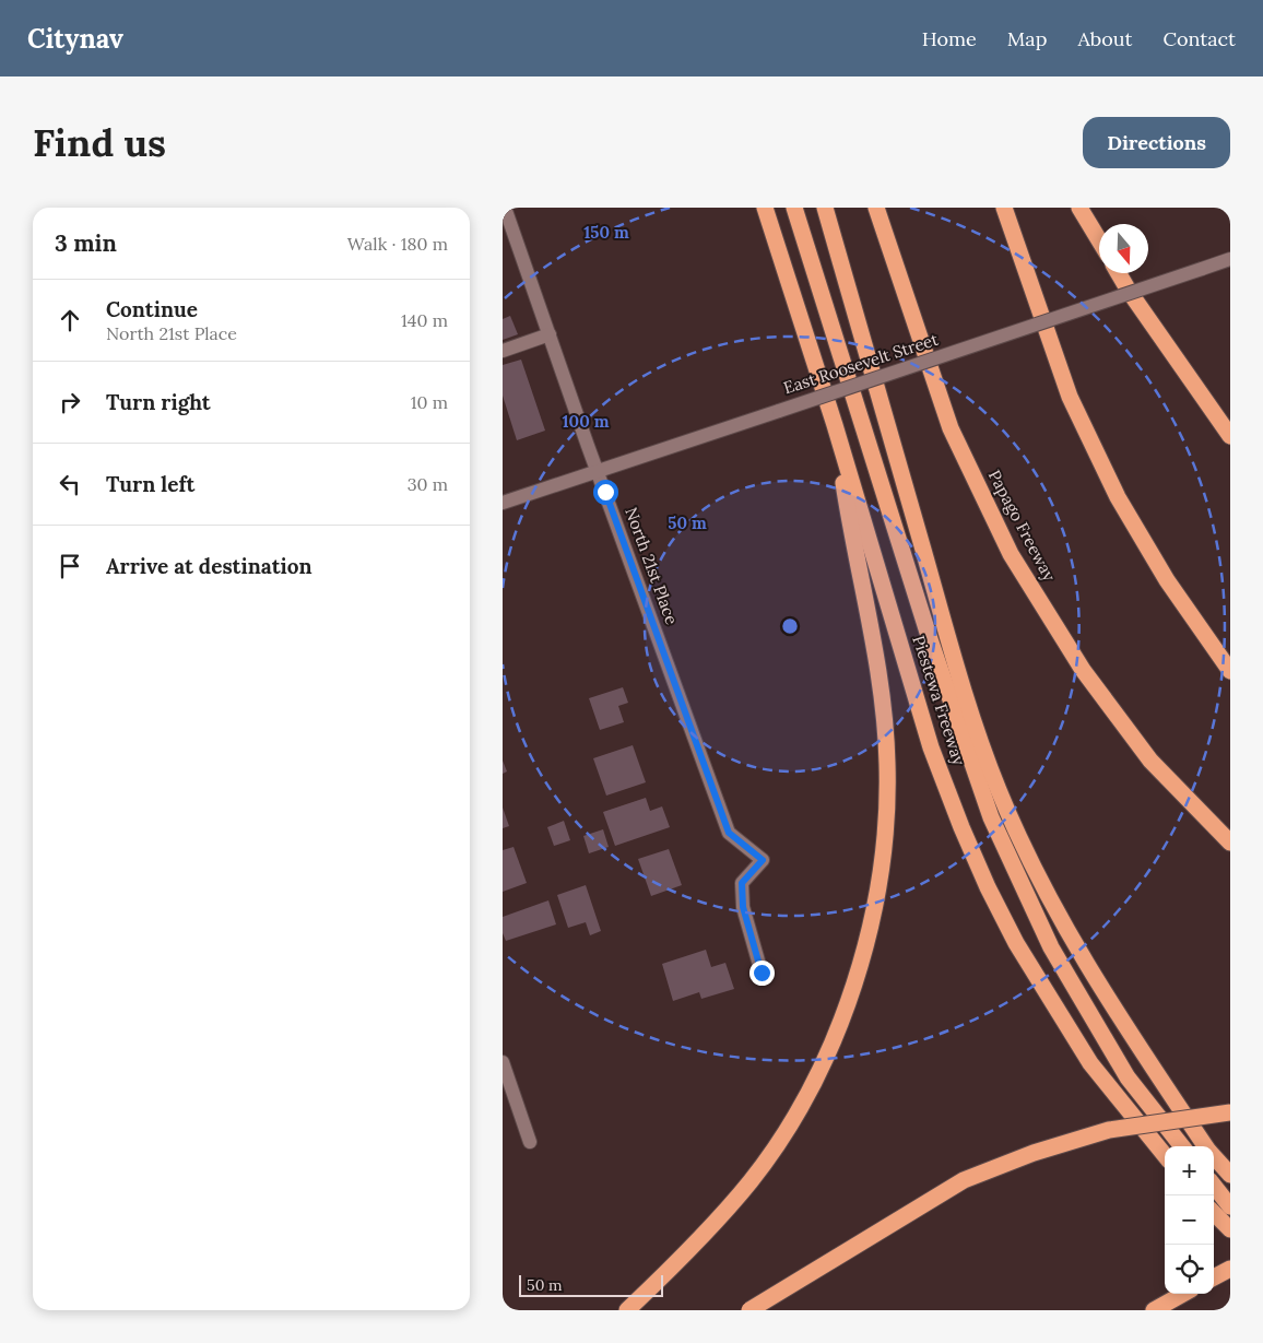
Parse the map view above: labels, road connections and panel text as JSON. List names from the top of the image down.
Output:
{
  "streets": {
    "highway": ["Papago Freeway", "Piestewa Freeway"],
    "street": ["East Roosevelt Street", "North 21st Place"]
  },
  "crossings": [
    ["East Roosevelt Street", "North 21st Place"]
  ],
  "scale_bar": "50 m",
  "north": "bottom",
  "page": {
    "header": "Citynav",
    "nav": [
      "Home",
      "Map",
      "About",
      "Contact"
    ],
    "buttons": "Directions",
    "title": "Find us",
    "heading": ["3 min", "Walk · 180 m"],
    "list": [
      ["Continue", "North 21st Place", "140 m"],
      ["Turn right", "10 m"],
      ["Turn left", "30 m"],
      "Arrive at destination"
    ],
    "map_buttons": ["+", "−"],
    "scale": "50 m"
  },
  "rings": ["150 m", "100 m", "50 m"]
}
